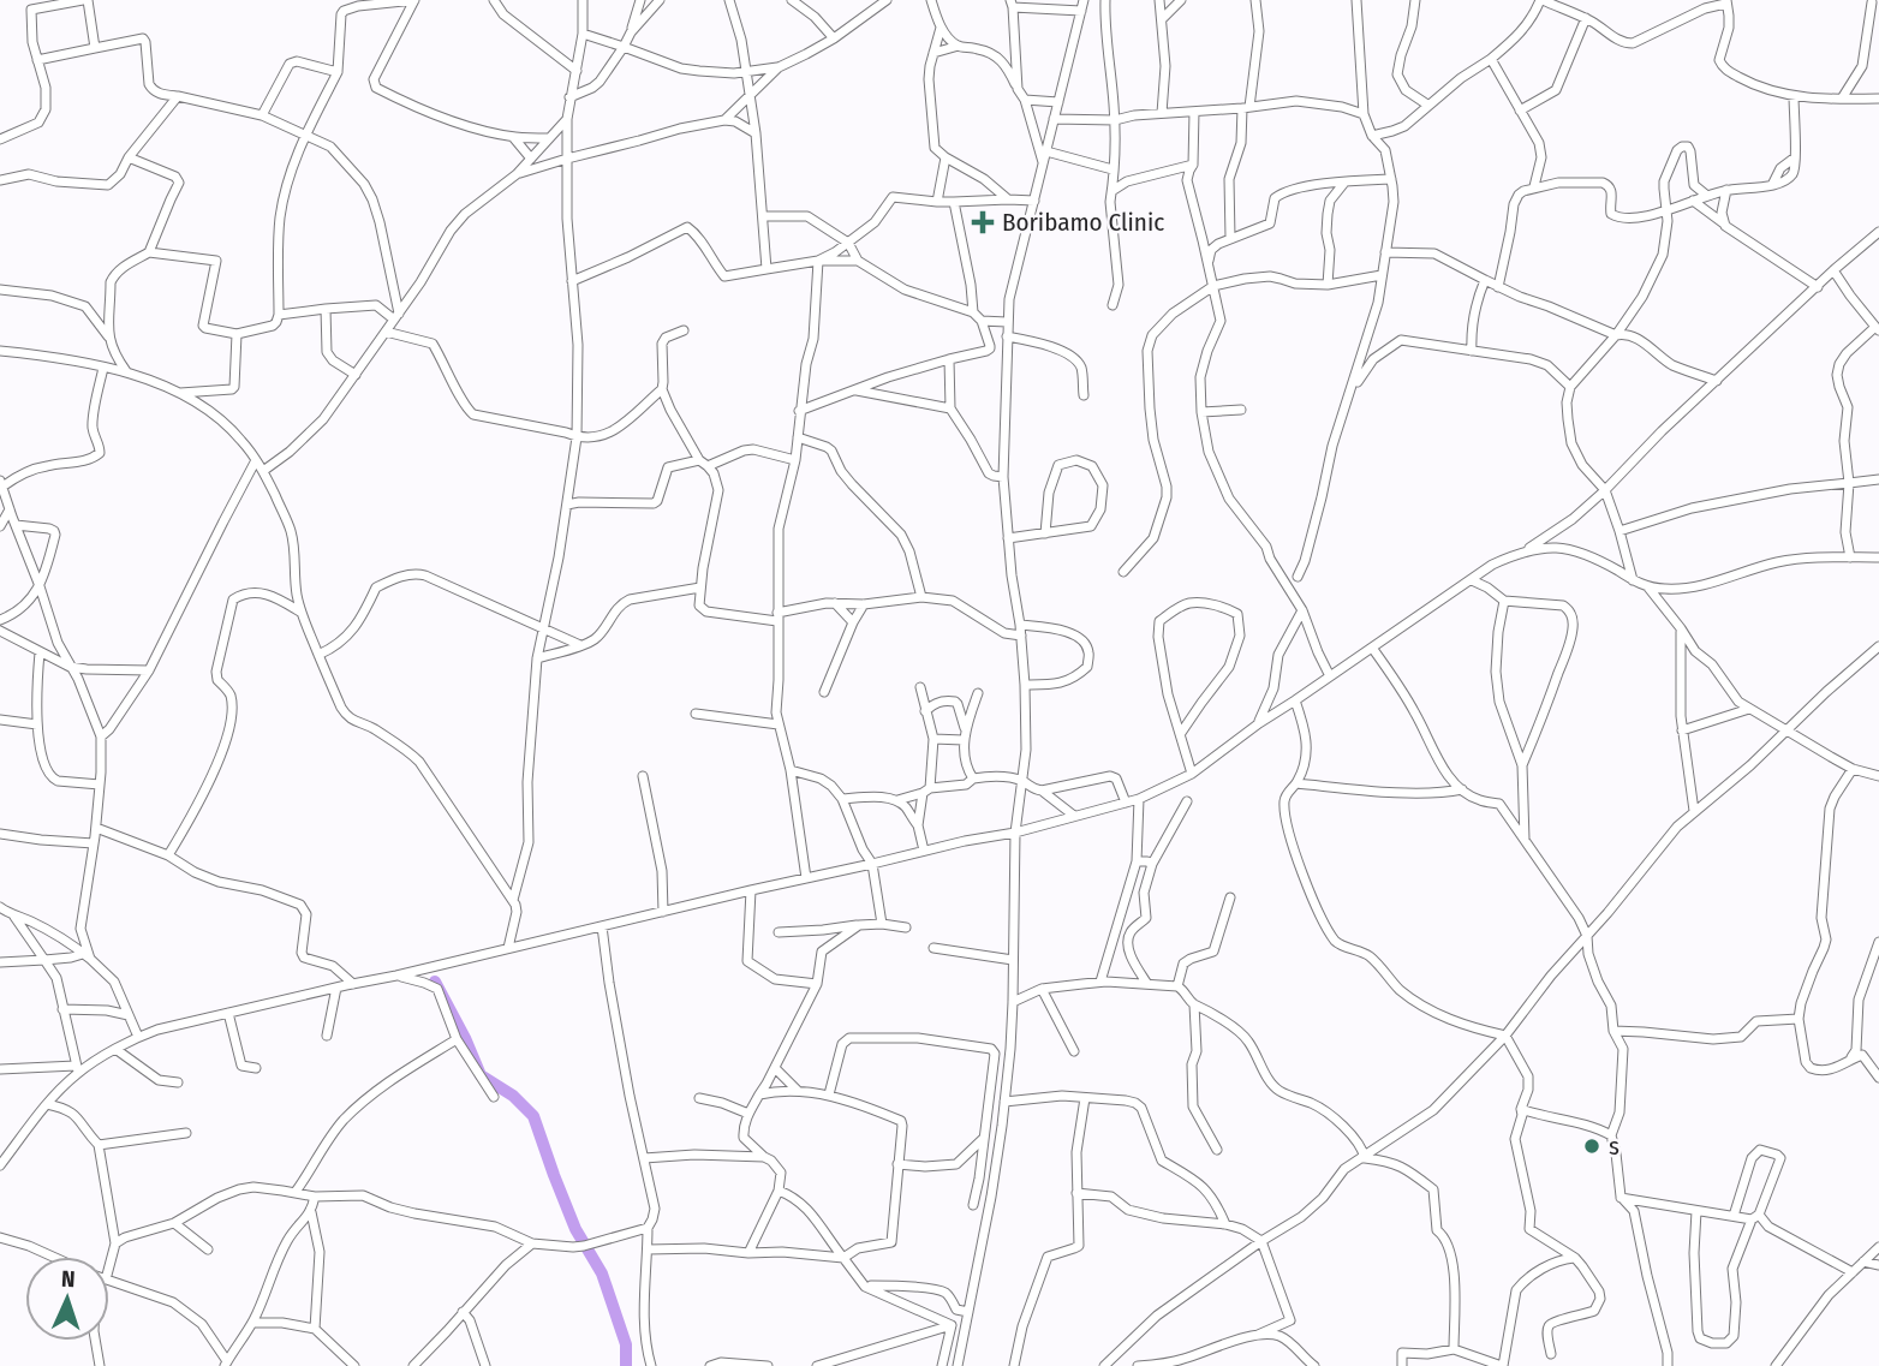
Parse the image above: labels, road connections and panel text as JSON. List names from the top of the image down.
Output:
{
  "places": {
    "health": ["Boribamo Clinic"],
    "other": ["s"]
  },
  "north": "top"
}
